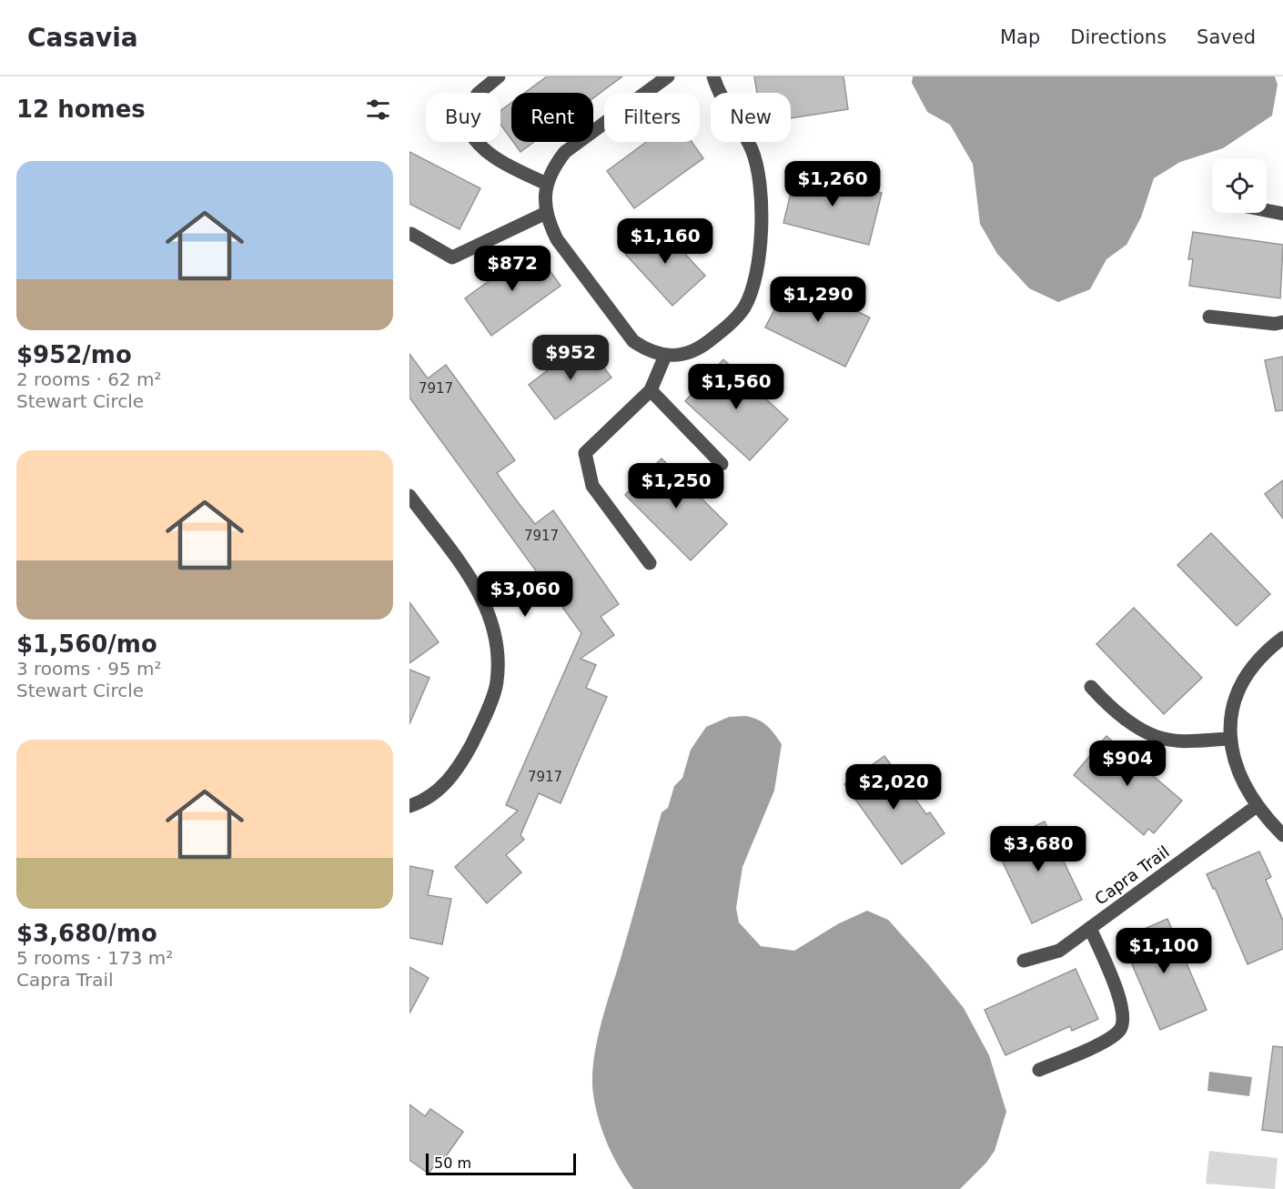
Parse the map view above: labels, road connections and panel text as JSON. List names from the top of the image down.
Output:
{
  "streets": {
    "street": ["Capra Trail"]
  },
  "house_numbers": ["7917", "7917", "7917"],
  "scale_bar": "50 m",
  "page": {
    "header": "Casavia",
    "nav": ["Map", "Directions", "Saved"],
    "heading": "12 homes",
    "chip": [
      "Buy",
      "Rent",
      "Filters",
      "New"
    ],
    "list": [
      {
        "name": "$952/mo",
        "note": "2 rooms · 62 m² · Stewart Circle"
      },
      {
        "name": "$1,560/mo",
        "note": "3 rooms · 95 m² · Stewart Circle"
      },
      {
        "name": "$3,680/mo",
        "note": "5 rooms · 173 m² · Capra Trail"
      }
    ],
    "price": [
      "$1,260",
      "$1,160",
      "$872",
      "$1,290",
      "$952",
      "$1,560",
      "$1,250",
      "$3,060",
      "$904",
      "$2,020",
      "$3,680",
      "$1,100"
    ],
    "scale": "50 m"
  }
}
